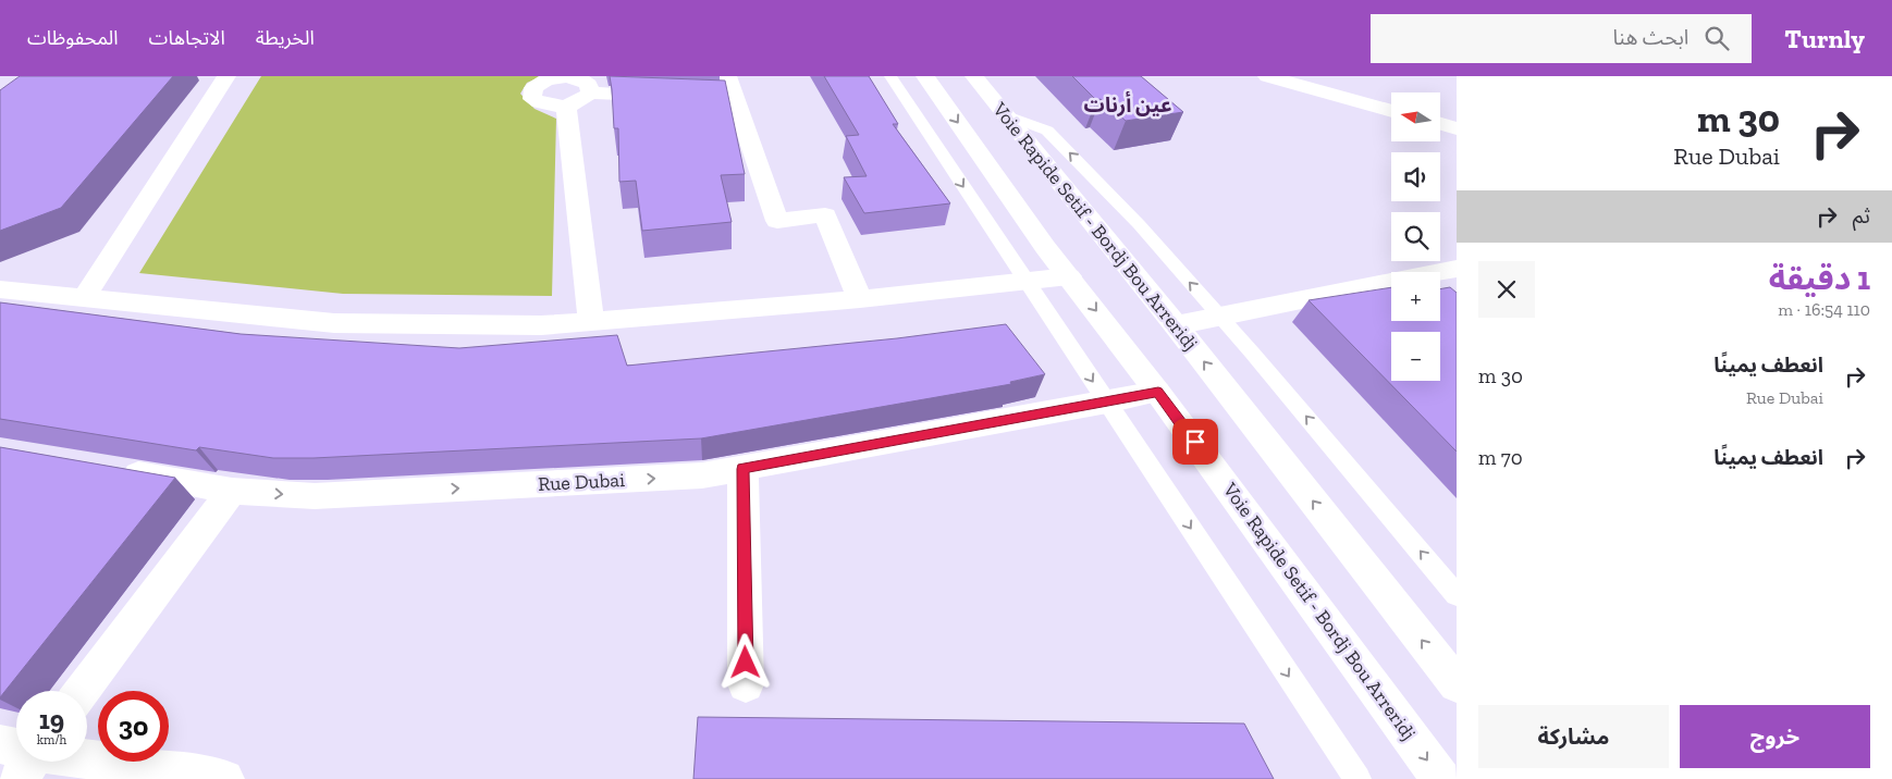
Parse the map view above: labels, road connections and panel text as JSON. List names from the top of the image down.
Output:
{
  "streets": {
    "main road": ["Voie Rapide Setif - Bordj Bou Arreridj", "Rue Dubai"]
  },
  "crossings": [
    ["Voie Rapide Setif - Bordj Bou Arreridj", "Rue Dubai"]
  ],
  "districts": ["عين أرنات"],
  "north": "left",
  "page": {
    "header": "Turnly",
    "search": "ابحث هنا",
    "nav": ["الخريطة", "الاتجاهات", "المحفوظات"],
    "turn": ["30 m", "Rue Dubai"],
    "map_buttons": ["+", "−"],
    "then": "ثم",
    "heading": ["1 دقيقة", "110 m · 16:54"],
    "list": [
      {
        "name": "انعطف يمينًا",
        "note": "Rue Dubai",
        "value": "30 m"
      },
      {
        "name": "انعطف يمينًا",
        "value": "70 m"
      }
    ],
    "speed": "19 km/h",
    "limit": "30",
    "buttons": ["خروج", "مشاركة"]
  }
}
